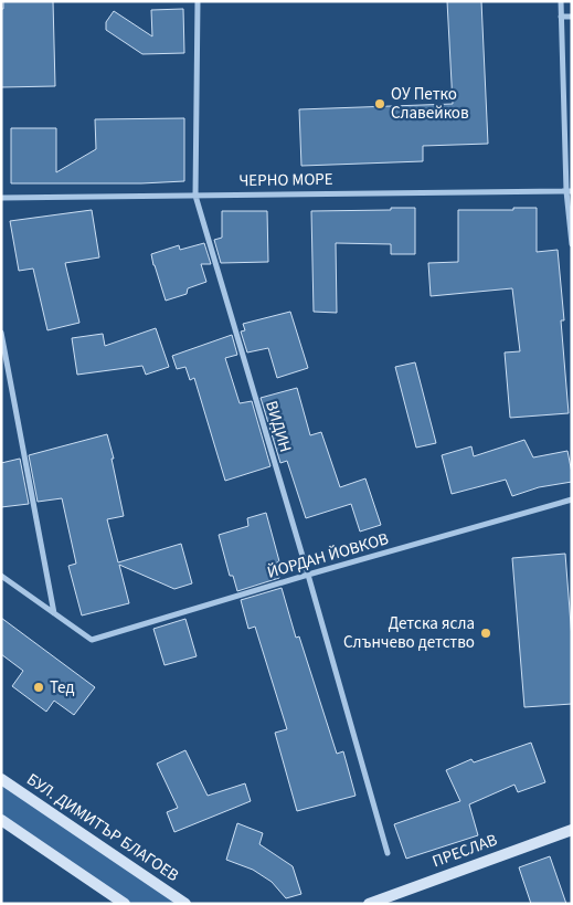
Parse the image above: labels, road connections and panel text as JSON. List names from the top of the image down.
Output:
{
  "streets": {
    "main road": ["БУЛ. ДИМИТЪР БЛАГОЕВ", "ПРЕСЛАВ"],
    "street": ["ЧЕРНО МОРЕ", "ВИДИН", "ЙОРДАН ЙОВКОВ"]
  },
  "crossings": [
    ["ЧЕРНО МОРЕ", "ВИДИН"],
    ["ВИДИН", "ЙОРДАН ЙОВКОВ"]
  ],
  "places": ["ОУ Петко Славейков", "Детска ясла Слънчево детство", "Тед"]
}
